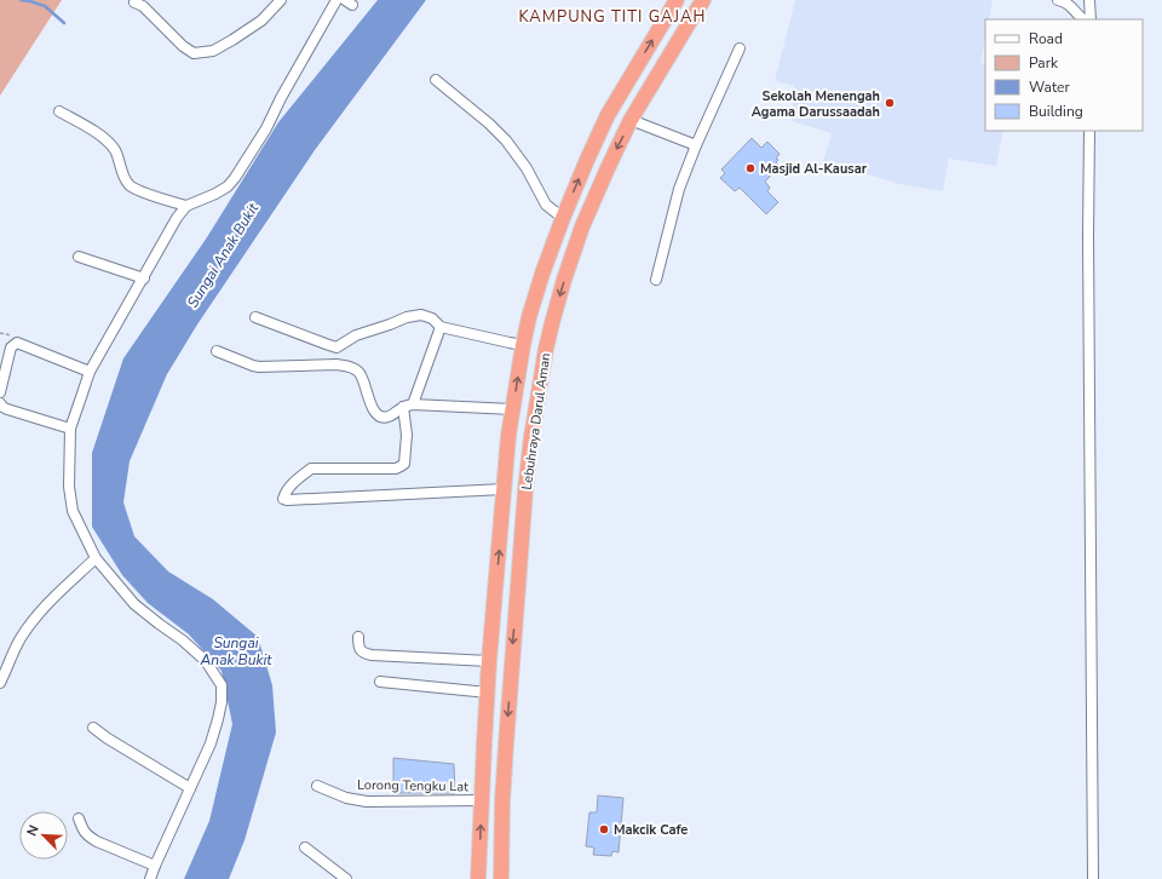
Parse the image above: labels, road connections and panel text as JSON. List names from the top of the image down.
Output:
{
  "streets": {
    "highway": ["Lebuhraya Darul Aman"],
    "street": ["Lorong Tengku Lat"]
  },
  "crossings": [
    ["Lebuhraya Darul Aman", "Lorong Tengku Lat"]
  ],
  "districts": ["KAMPUNG TITI GAJAH"],
  "water": ["Sungai Anak Bukit"],
  "places": ["Sekolah Menengah Agama Darussaadah", "Masjid Al-Kausar", "Makcik Cafe"],
  "legend": [
    "Road",
    "Park",
    "Water",
    "Building"
  ],
  "north": "top left"
}
